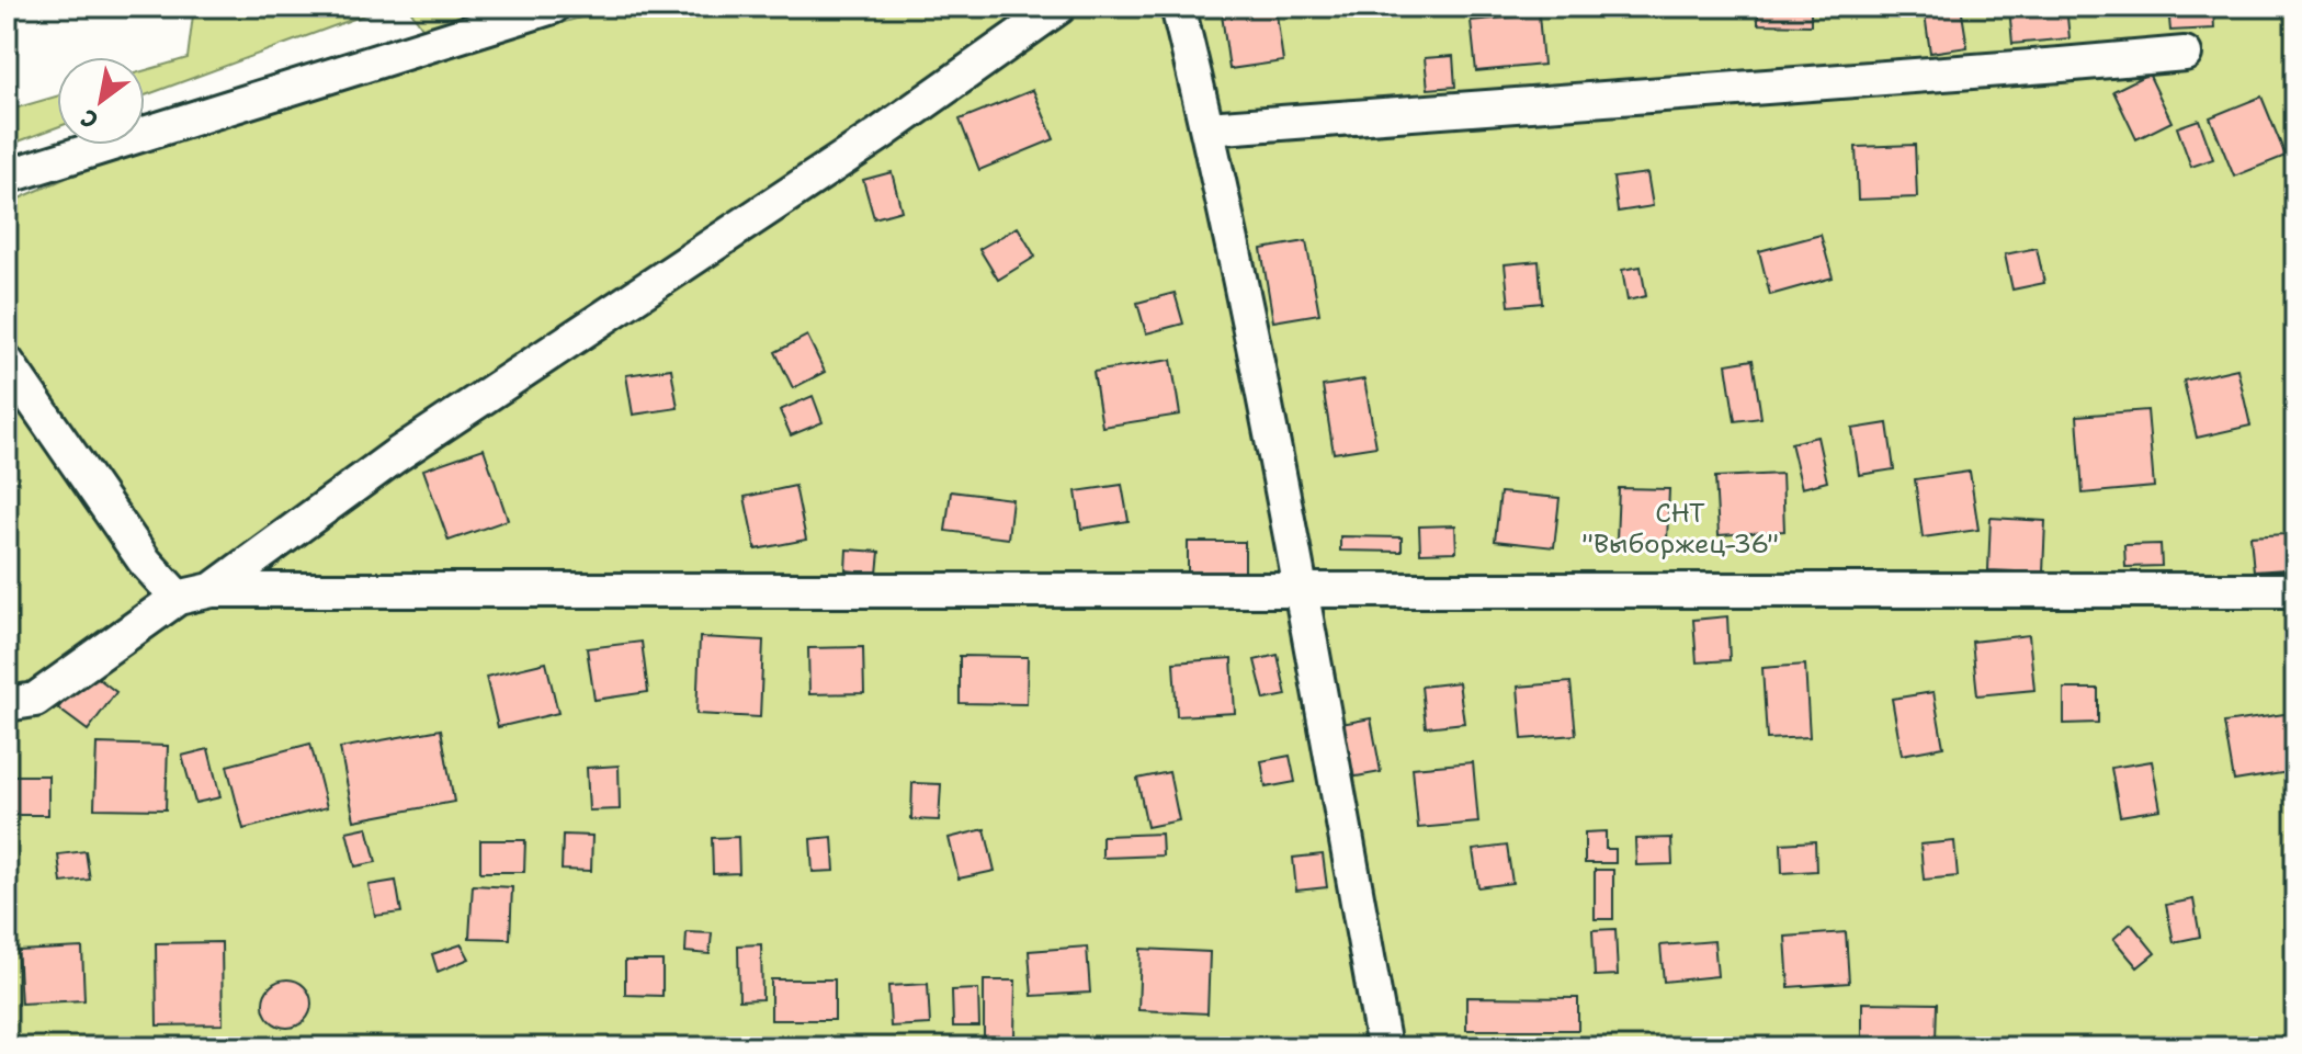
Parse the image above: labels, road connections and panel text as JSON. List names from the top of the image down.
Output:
{
  "parks": ["СНТ \"Выборжец-36\""],
  "north": "bottom left"
}
